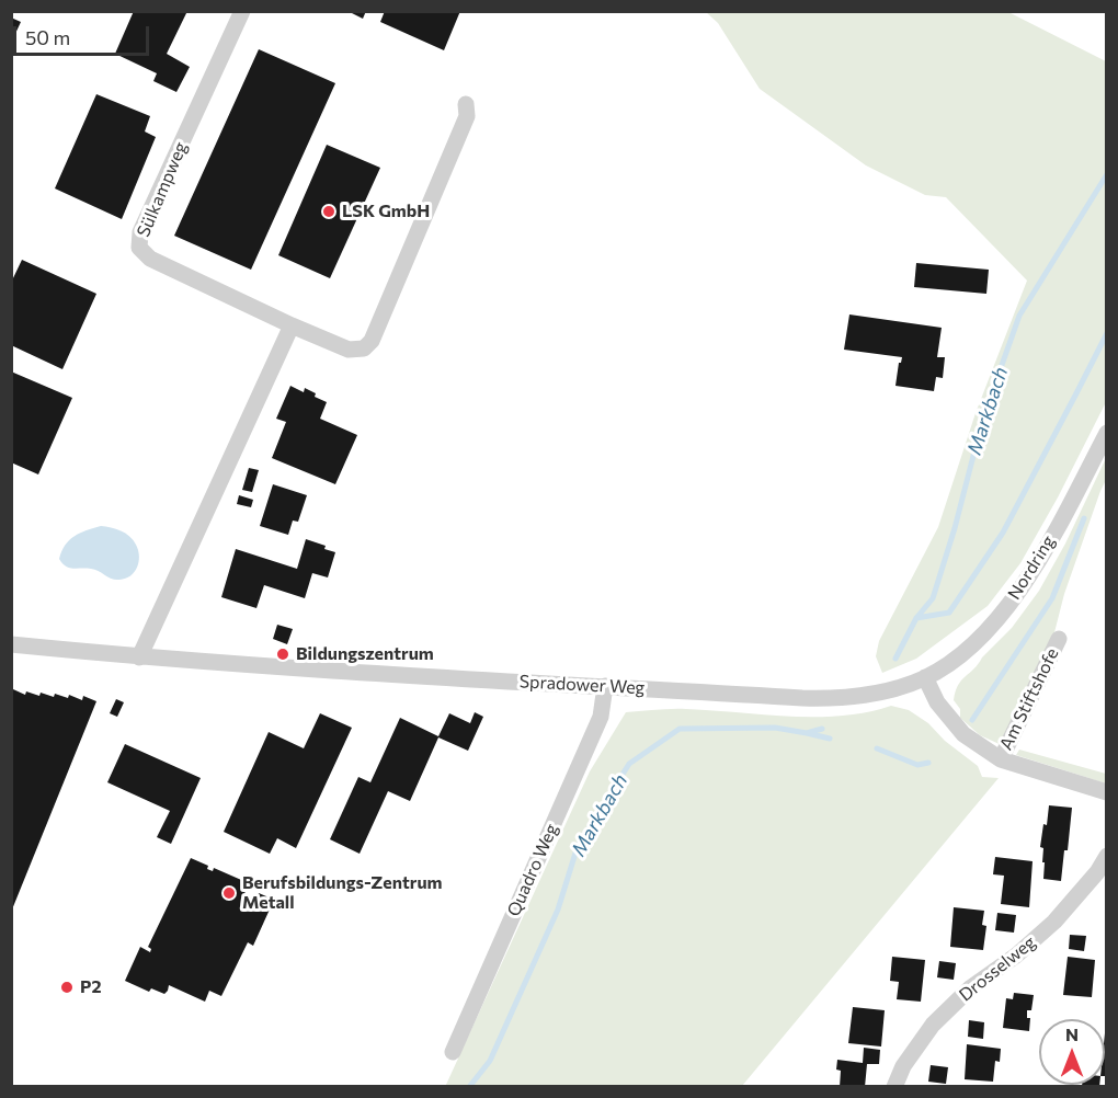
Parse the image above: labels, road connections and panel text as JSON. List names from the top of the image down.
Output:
{
  "streets": {
    "street": [
      "Sülkampweg",
      "Nordring",
      "Spradower Weg",
      "Am Stiftshofe",
      "Quadro Weg",
      "Drosselweg"
    ]
  },
  "crossings": [
    ["Nordring", "Spradower Weg"],
    ["Spradower Weg", "Quadro Weg"]
  ],
  "water": ["Markbach"],
  "places": [
    "LSK GmbH",
    "Bildungszentrum",
    "Berufsbildungs-Zentrum Metall",
    "P2"
  ],
  "scale_bar": "50 m",
  "north": "top"
}
